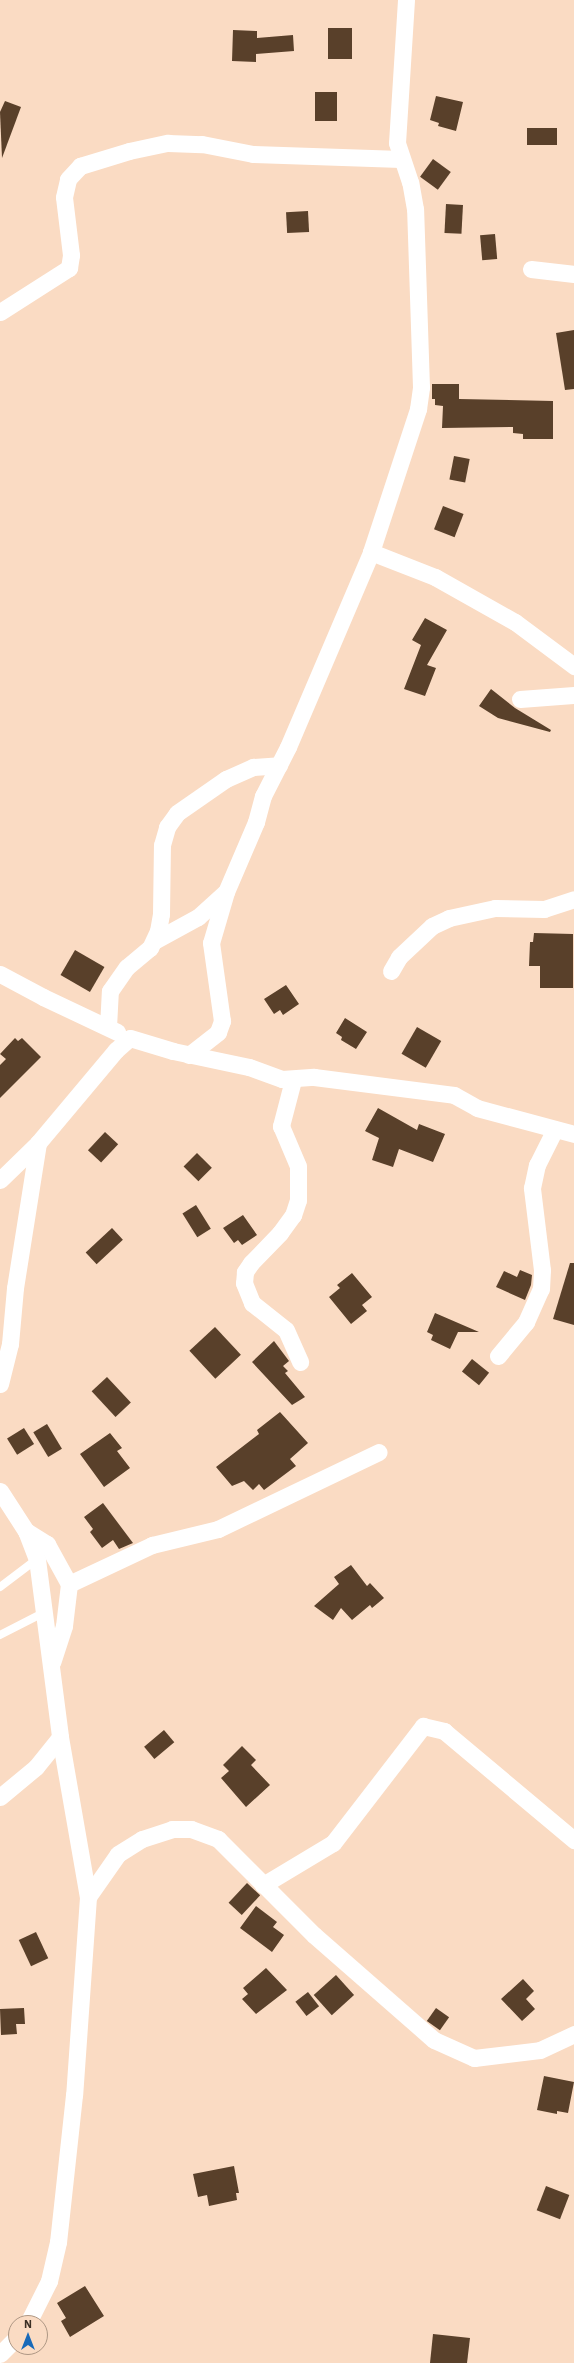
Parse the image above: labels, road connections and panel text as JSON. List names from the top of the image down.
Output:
{
  "north": "top"
}
